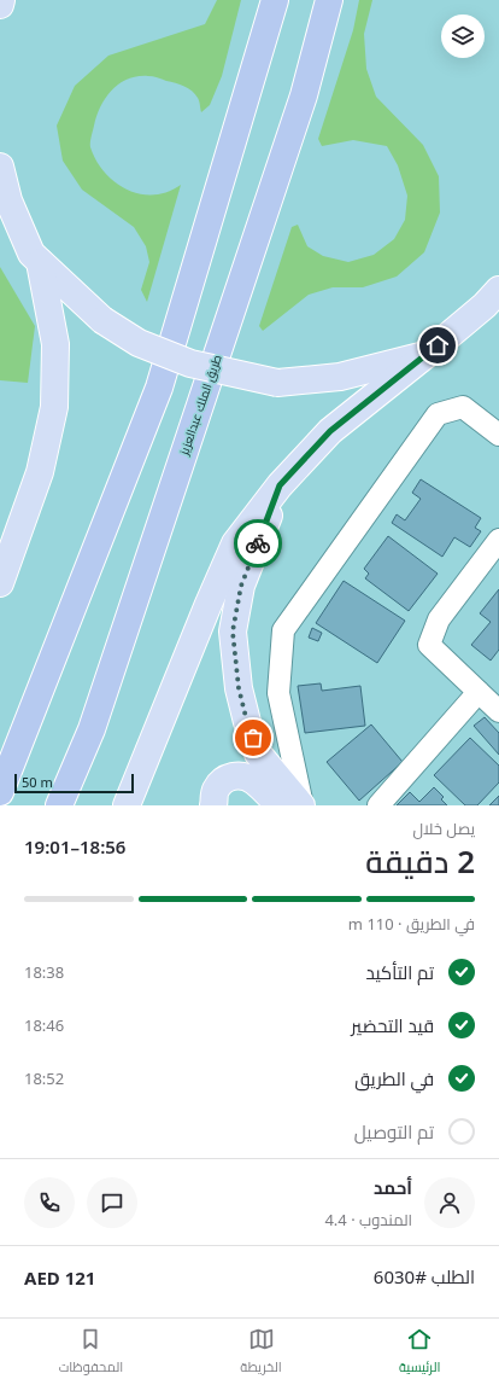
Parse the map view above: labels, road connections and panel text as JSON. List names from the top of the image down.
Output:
{
  "streets": {
    "highway": ["طريق الملك عبدالعزيز"]
  },
  "scale_bar": "50 m",
  "page": {
    "scale": "50 m",
    "heading": ["2 دقيقة", "يصل خلال", "18:56–19:01"],
    "panel": [
      "أحمد",
      "المندوب · 4.4",
      "الطلب #6030",
      "AED 121"
    ],
    "bar": "في الطريق · 110 m",
    "list": [
      ["تم التأكيد", "18:38"],
      ["قيد التحضير", "18:46"],
      ["في الطريق", "18:52"],
      "تم التوصيل"
    ],
    "tabs": ["الرئيسية", "الخريطة", "المحفوظات"]
  }
}
